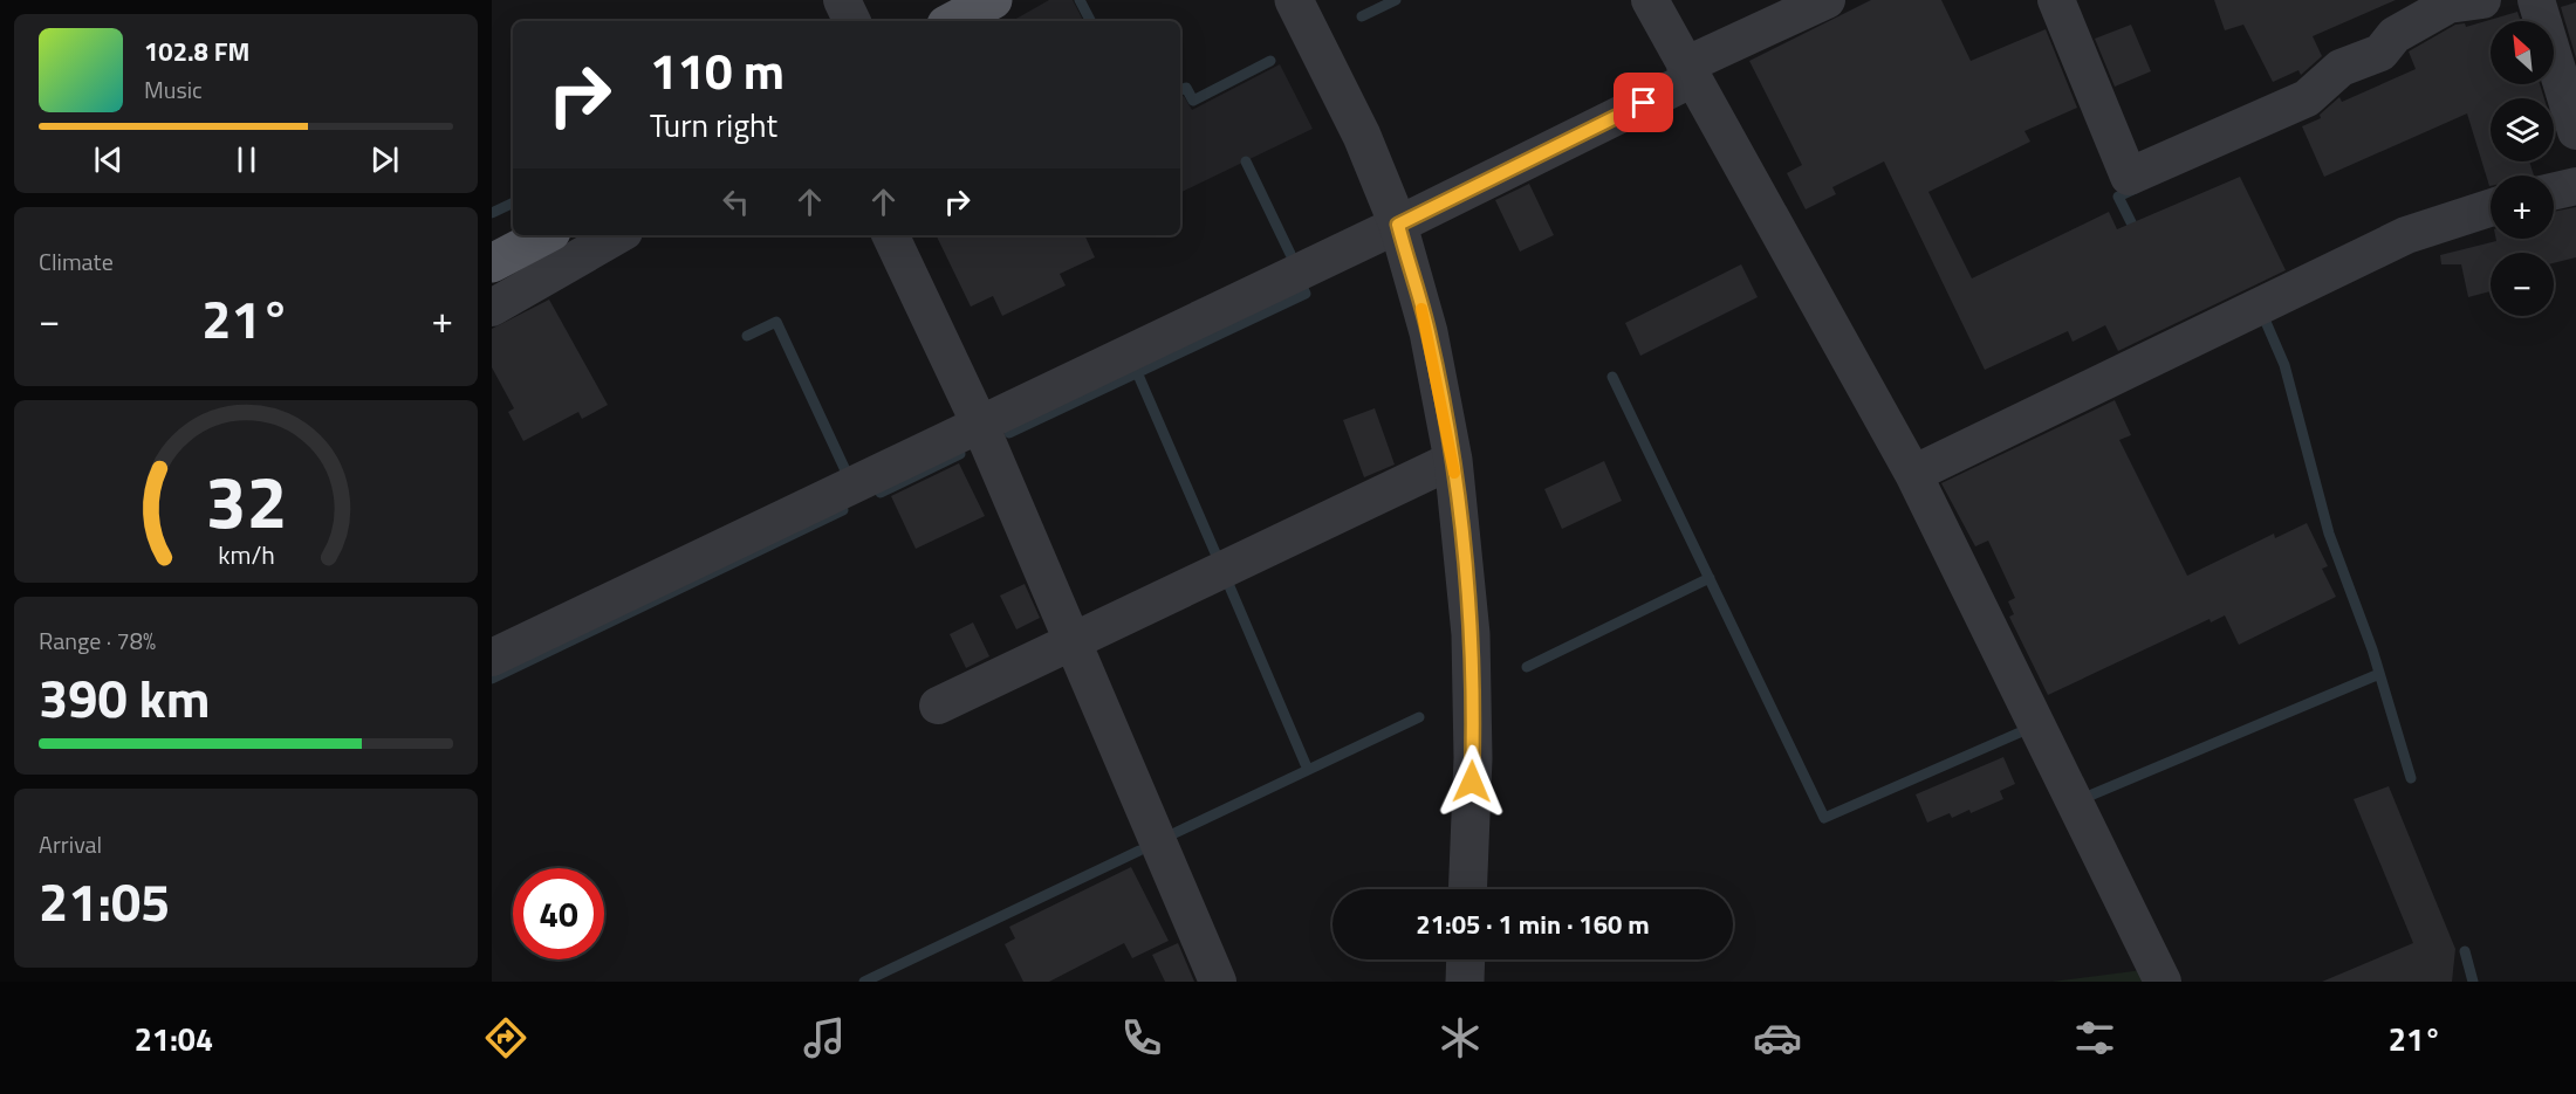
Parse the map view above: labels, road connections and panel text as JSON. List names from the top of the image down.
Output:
{
  "north": "top left",
  "page": {
    "map_buttons": ["+", "−"],
    "turn": ["110 m", "Turn right"],
    "song": ["102.8 FM", "Music"],
    "tile": [
      "Climate",
      ["Range · 78%", "390 km"],
      ["Arrival", "21:05"]
    ],
    "heat": ["−", "21°", "+"],
    "limit": "40",
    "trip": "21:05 · 1 min · 160 m",
    "tabs": ["21:04", "21°"],
    "gauge": ["32", "km/h"]
  }
}
